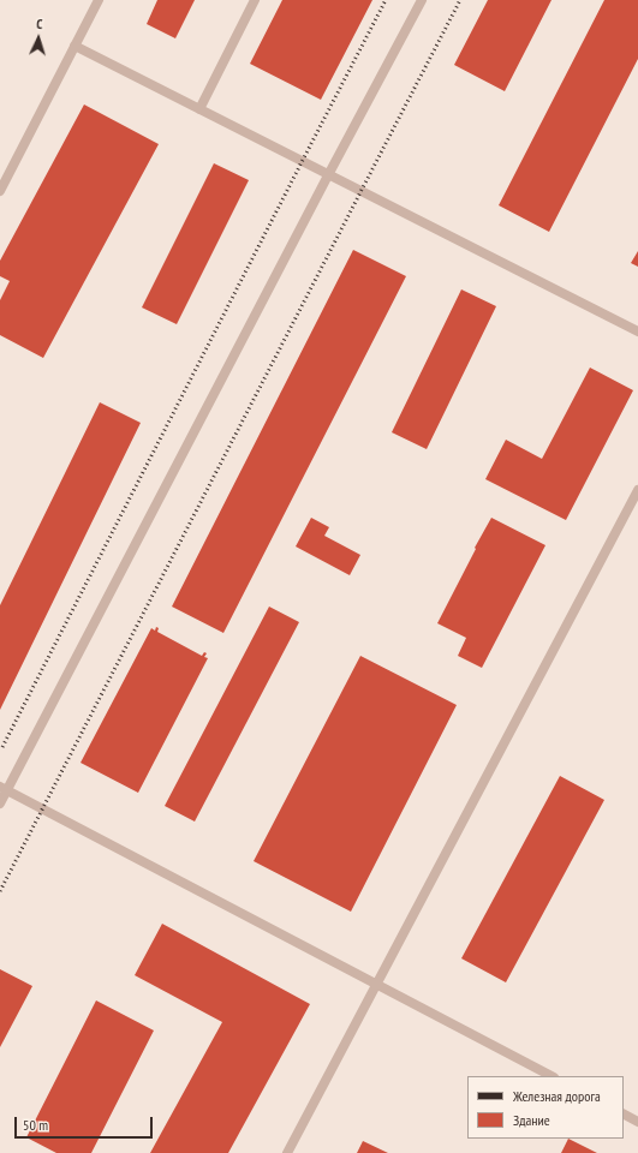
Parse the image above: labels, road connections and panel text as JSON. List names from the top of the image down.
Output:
{
  "legend": ["Железная дорога", "Здание"],
  "scale_bar": "50 m",
  "north": "top"
}
